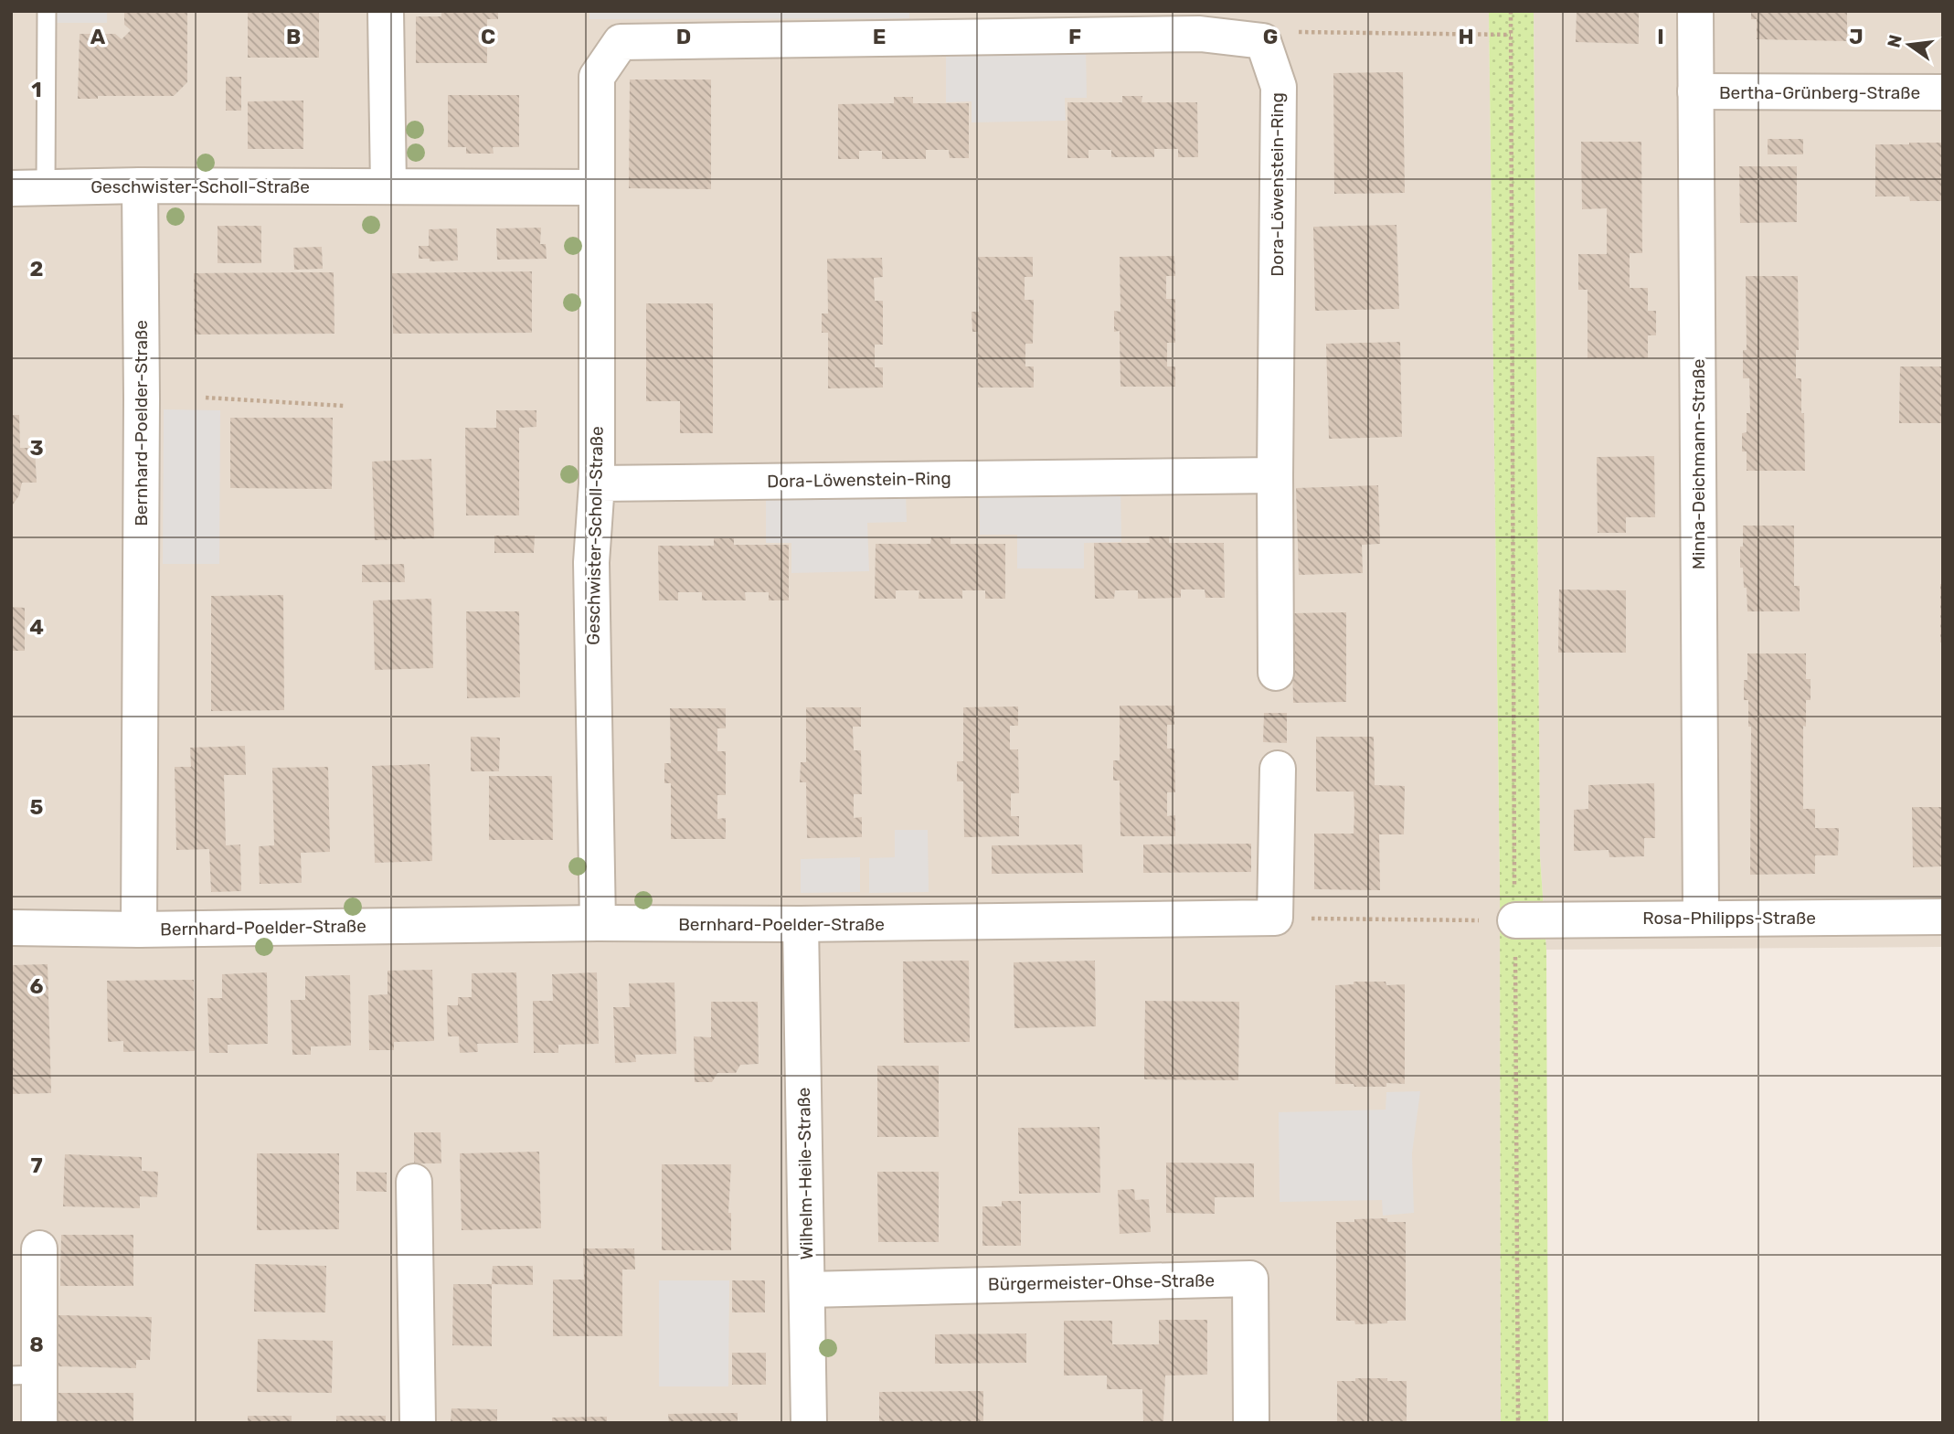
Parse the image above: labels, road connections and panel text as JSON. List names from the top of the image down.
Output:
{
  "streets": {
    "street": [
      "Bertha-Grünberg-Straße",
      "Dora-Löwenstein-Ring",
      "Geschwister-Scholl-Straße",
      "Bernhard-Poelder-Straße",
      "Minna-Deichmann-Straße",
      "Rosa-Philipps-Straße",
      "Wilhelm-Heile-Straße",
      "Bürgermeister-Ohse-Straße"
    ]
  },
  "crossings": [
    ["Bertha-Grünberg-Straße", "Minna-Deichmann-Straße"],
    ["Dora-Löwenstein-Ring", "Geschwister-Scholl-Straße"],
    ["Geschwister-Scholl-Straße", "Bernhard-Poelder-Straße"],
    ["Bernhard-Poelder-Straße", "Wilhelm-Heile-Straße"],
    ["Minna-Deichmann-Straße", "Rosa-Philipps-Straße"],
    ["Wilhelm-Heile-Straße", "Bürgermeister-Ohse-Straße"]
  ],
  "north": "left",
  "grid": {
    "columns": [
      "A",
      "B",
      "C",
      "D",
      "E",
      "F",
      "G",
      "H",
      "I",
      "J"
    ],
    "rows": [
      "1",
      "2",
      "3",
      "4",
      "5",
      "6",
      "7",
      "8"
    ]
  }
}
